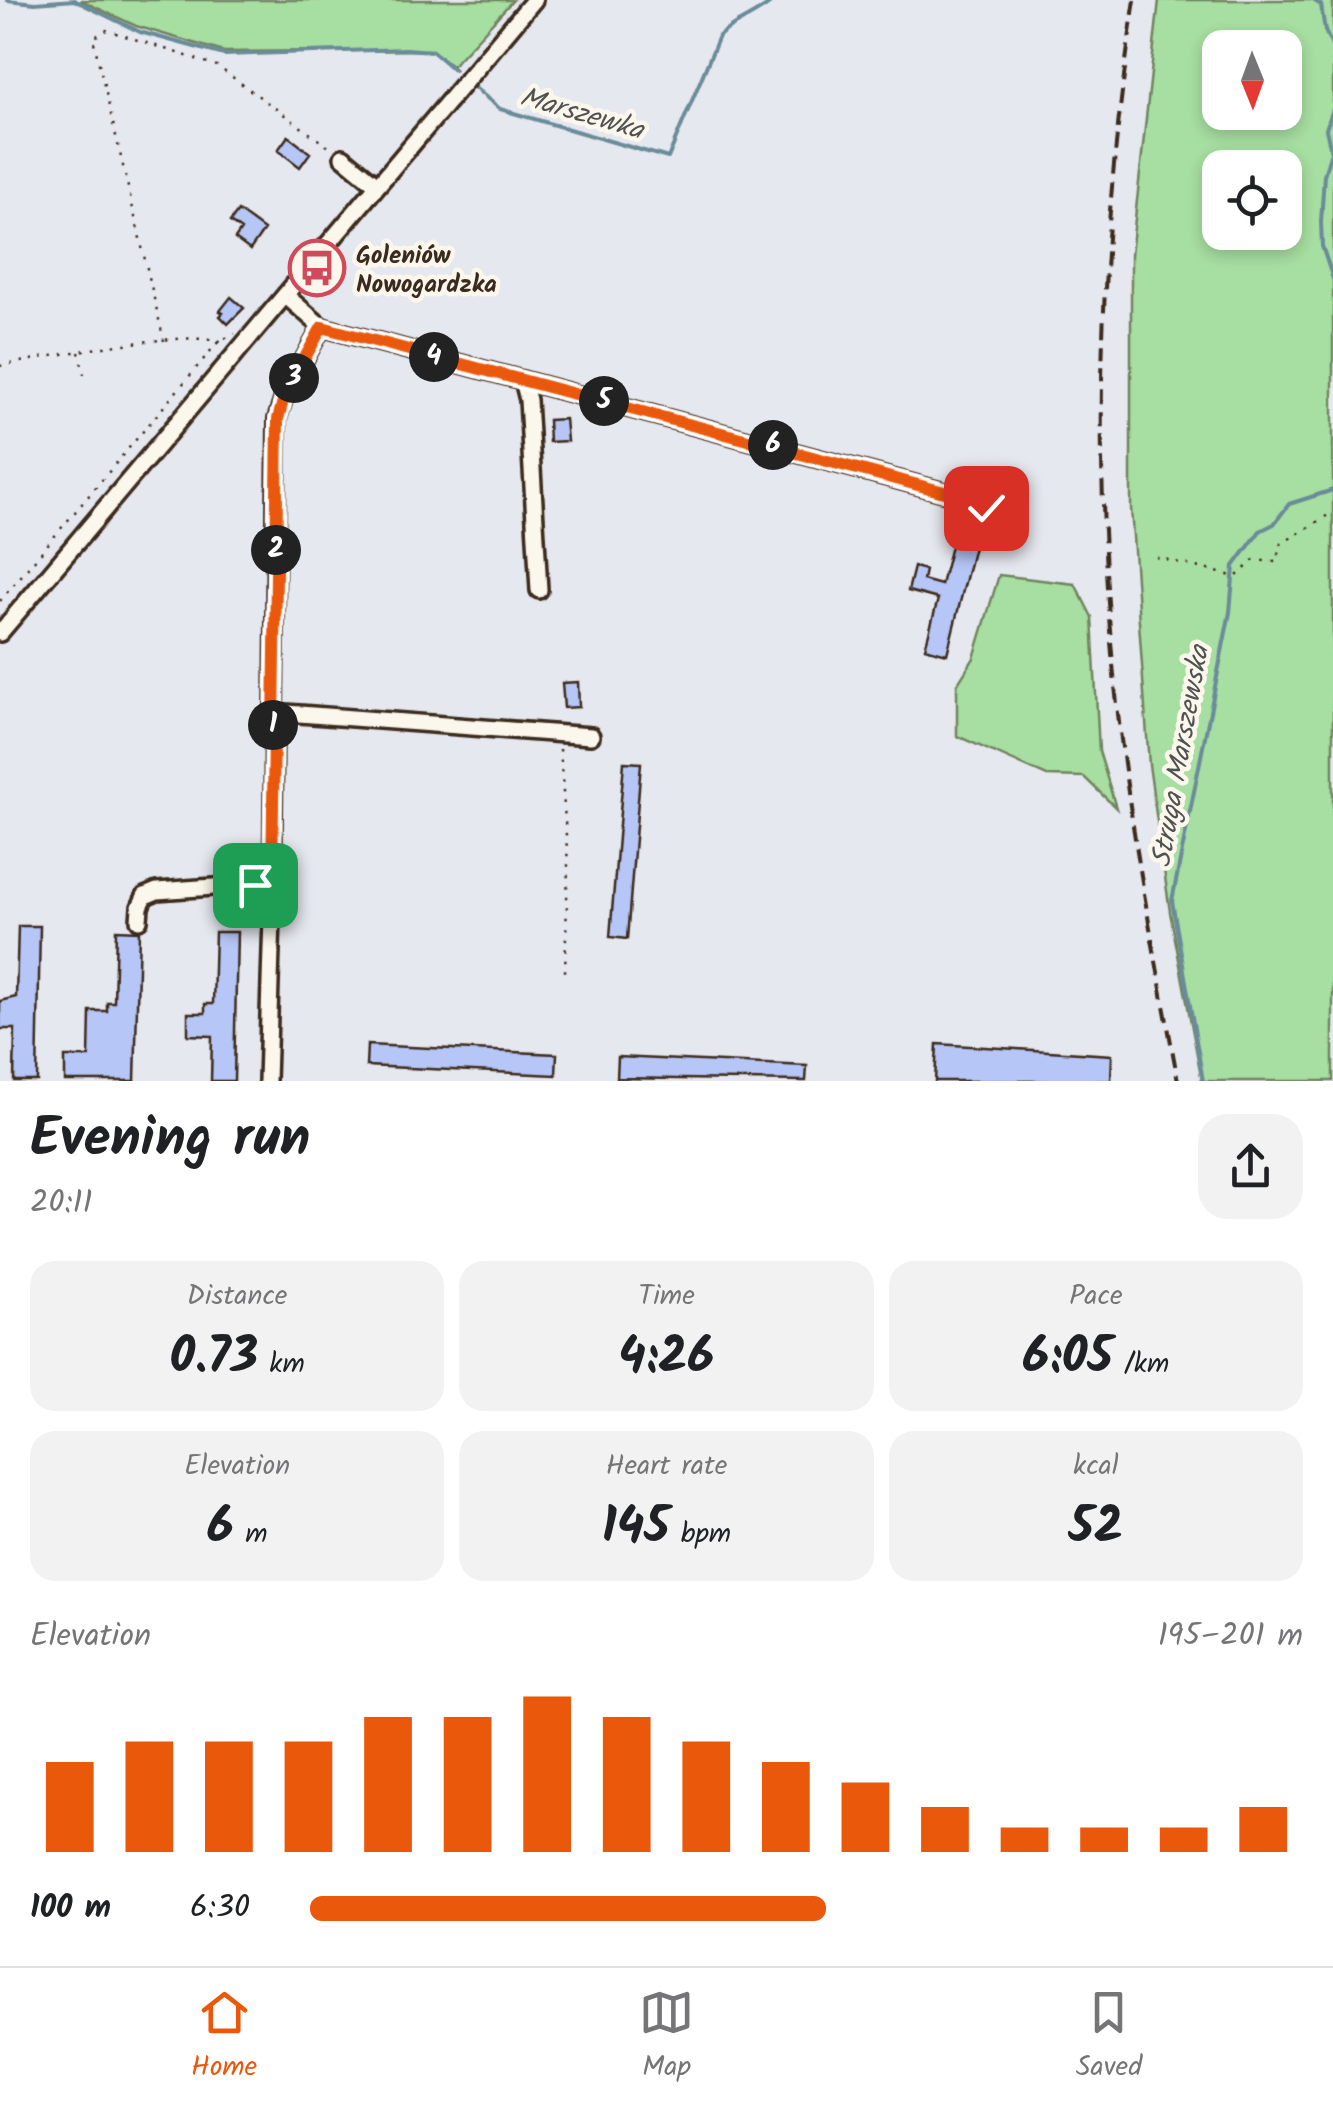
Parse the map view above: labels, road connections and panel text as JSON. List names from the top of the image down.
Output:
{
  "water": ["Marszewka", "Struga Marszewska"],
  "places": {
    "bus stop": ["Goleniów Nowogardzka"]
  },
  "north": "bottom",
  "page": {
    "pins": [
      "4",
      "3",
      "5",
      "6",
      "2",
      "1"
    ],
    "heading": ["Evening run", "20:11"],
    "stats": [
      ["Distance", "0.73 km"],
      ["Time", "4:26"],
      ["Pace", "6:05 /km"],
      ["Elevation", "6 m"],
      ["Heart rate", "145 bpm"],
      ["kcal", "52"]
    ],
    "chart": ["Elevation", "195–201 m"],
    "list": [
      {
        "name": "100 m",
        "note": "6:30"
      }
    ],
    "tabs": ["Home", "Map", "Saved"]
  }
}
